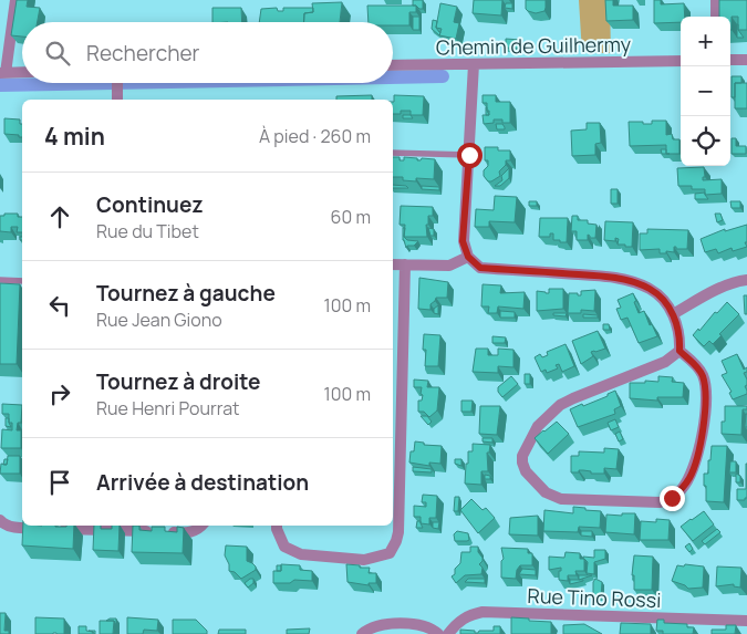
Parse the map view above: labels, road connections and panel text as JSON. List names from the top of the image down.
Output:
{
  "streets": {
    "street": ["Chemin de Guilhermy", "Rue Tino Rossi"]
  },
  "page": {
    "map_buttons": ["+", "−"],
    "search": "Rechercher",
    "heading": ["4 min", "À pied · 260 m"],
    "list": [
      ["Continuez", "Rue du Tibet", "60 m"],
      ["Tournez à gauche", "Rue Jean Giono", "100 m"],
      ["Tournez à droite", "Rue Henri Pourrat", "100 m"],
      "Arrivée à destination"
    ]
  }
}
